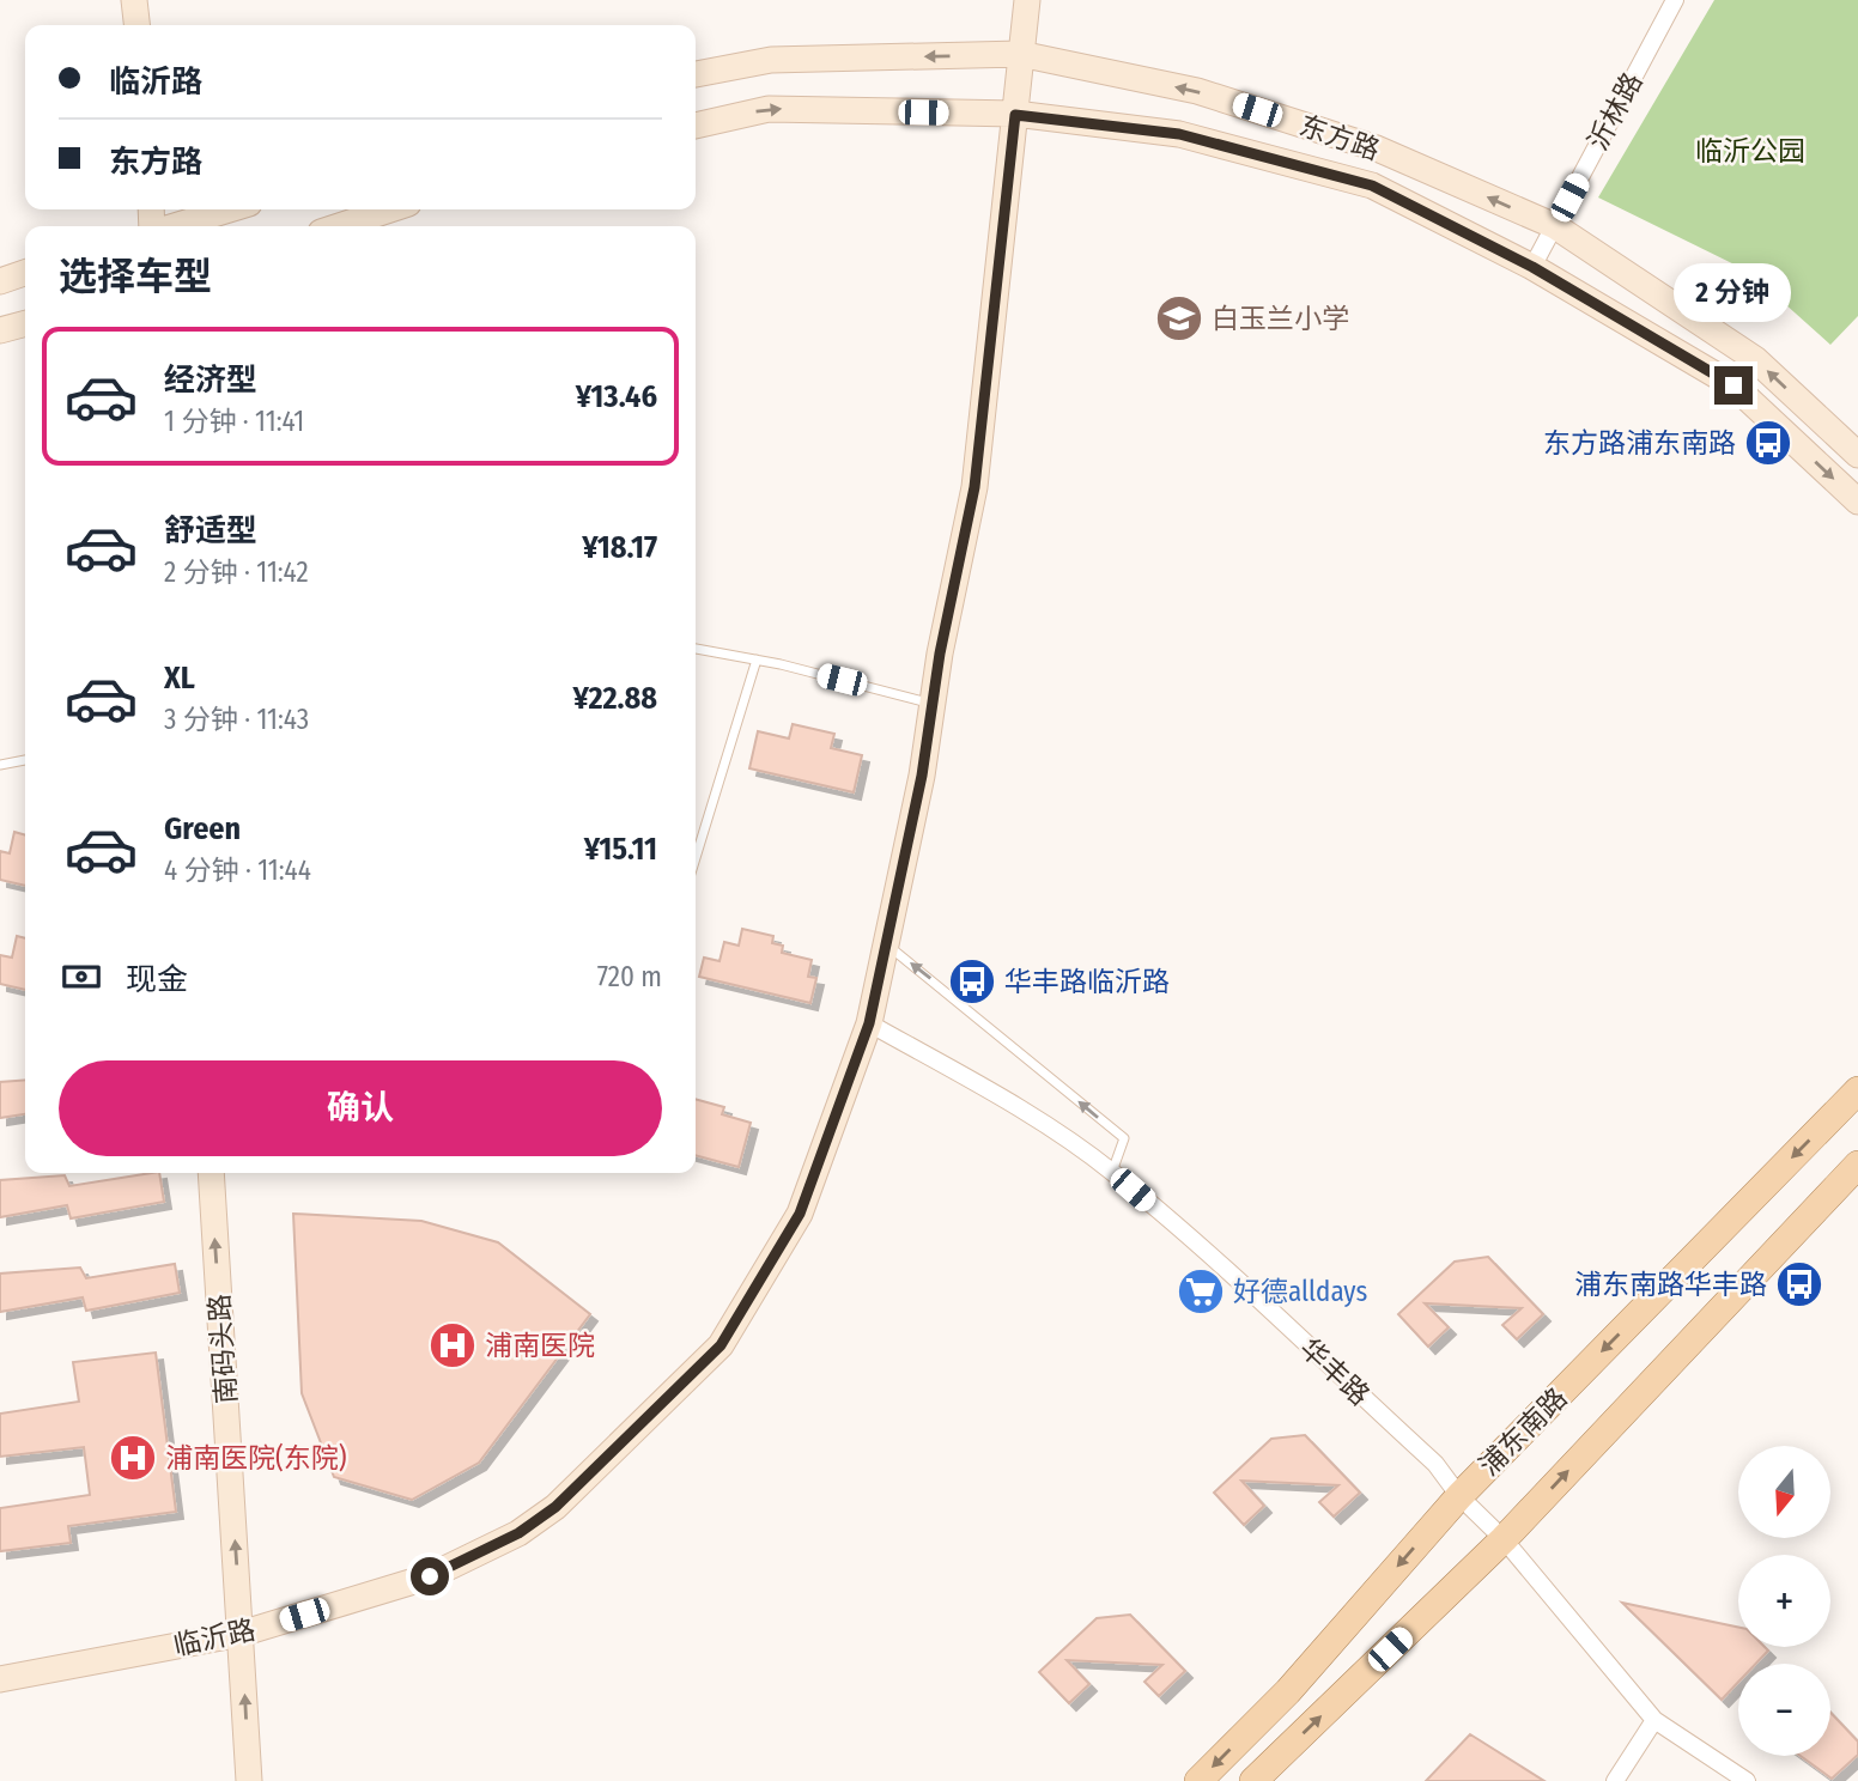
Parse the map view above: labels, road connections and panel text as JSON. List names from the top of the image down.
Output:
{
  "streets": {
    "main road": [
      "东方路",
      "南码头路",
      "浦东南路",
      "临沂路"
    ],
    "street": ["沂林路", "华丰路"]
  },
  "crossings": [
    ["沂林路", "东方路"],
    ["东方路", "临沂路"],
    ["南码头路", "临沂路"],
    ["华丰路", "浦东南路"],
    ["华丰路", "临沂路"]
  ],
  "one_way": ["南码头路"],
  "parks": ["临沂公园"],
  "places": {
    "school or university": ["白玉兰小学"],
    "bus stop": ["东方路浦东南路", "华丰路临沂路", "浦东南路华丰路"],
    "supermarket": ["好德alldays"],
    "hospital": ["浦南医院", "浦南医院(东院)"]
  },
  "north": "bottom",
  "page": {
    "banner": ["临沂路", "东方路"],
    "heading": "选择车型",
    "bubble": "2 分钟",
    "list": [
      {
        "name": "经济型",
        "note": "1 分钟 · 11:41",
        "value": "¥13.46"
      },
      {
        "name": "舒适型",
        "note": "2 分钟 · 11:42",
        "value": "¥18.17"
      },
      {
        "name": "XL",
        "note": "3 分钟 · 11:43",
        "value": "¥22.88"
      },
      {
        "name": "Green",
        "note": "4 分钟 · 11:44",
        "value": "¥15.11"
      }
    ],
    "pay": ["现金", "720 m"],
    "buttons": "确认",
    "map_buttons": ["+", "−"]
  }
}
